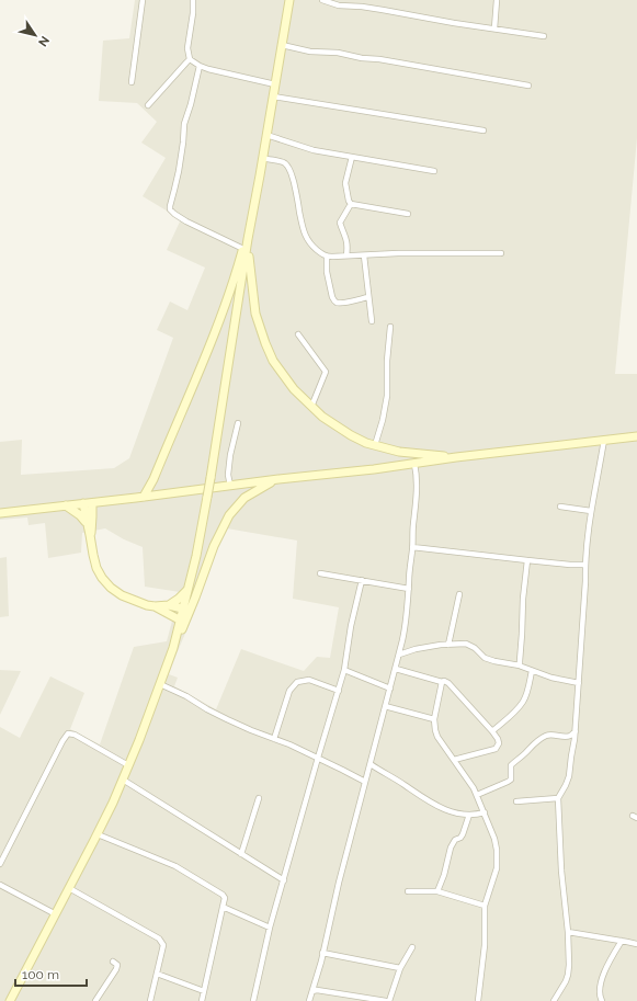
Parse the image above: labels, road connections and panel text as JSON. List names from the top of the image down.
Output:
{
  "scale_bar": "100 m",
  "north": "bottom right"
}
